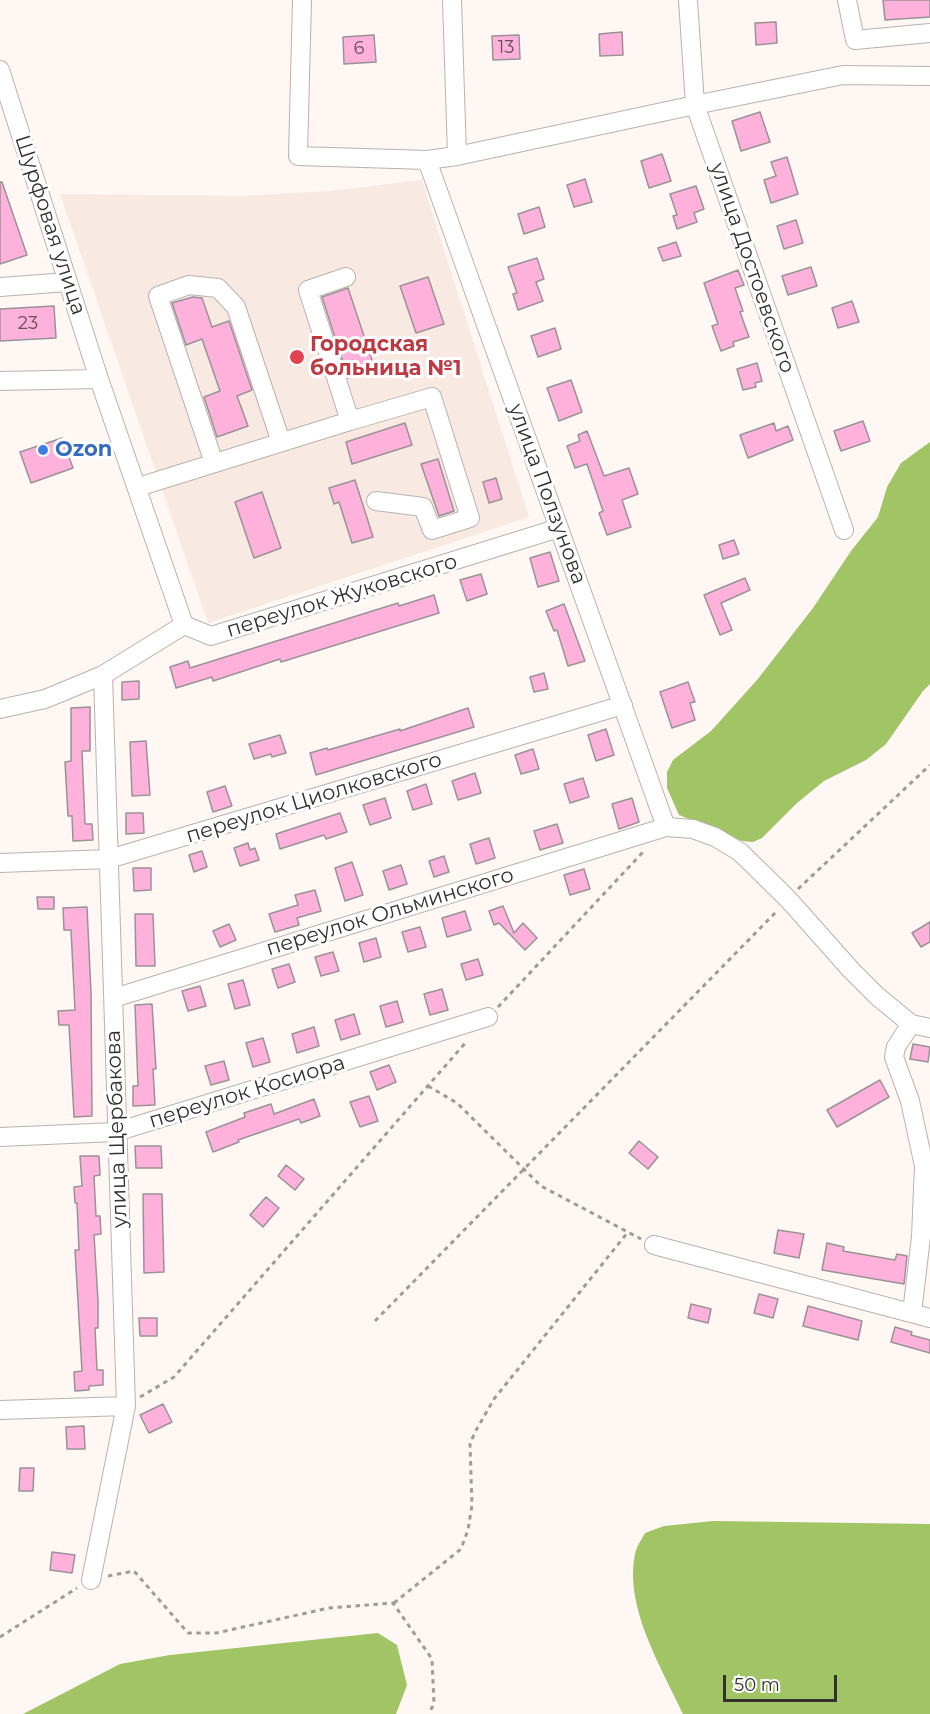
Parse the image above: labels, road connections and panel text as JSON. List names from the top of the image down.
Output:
{
  "streets": {
    "street": [
      "Шурфовая улица",
      "улица Достоевского",
      "улица Ползунова",
      "переулок Жуковского",
      "переулок Циолковского",
      "переулок Ольминского",
      "переулок Косиора",
      "улица Щербакова"
    ]
  },
  "crossings": [
    ["улица Ползунова", "переулок Жуковского"],
    ["улица Ползунова", "переулок Циолковского"],
    ["улица Ползунова", "переулок Ольминского"],
    ["переулок Циолковского", "улица Щербакова"],
    ["переулок Ольминского", "улица Щербакова"],
    ["переулок Косиора", "улица Щербакова"]
  ],
  "places": ["Городская больница №1", "Ozon"],
  "house_numbers": ["13", "6", "23"],
  "scale_bar": "50 m"
}
